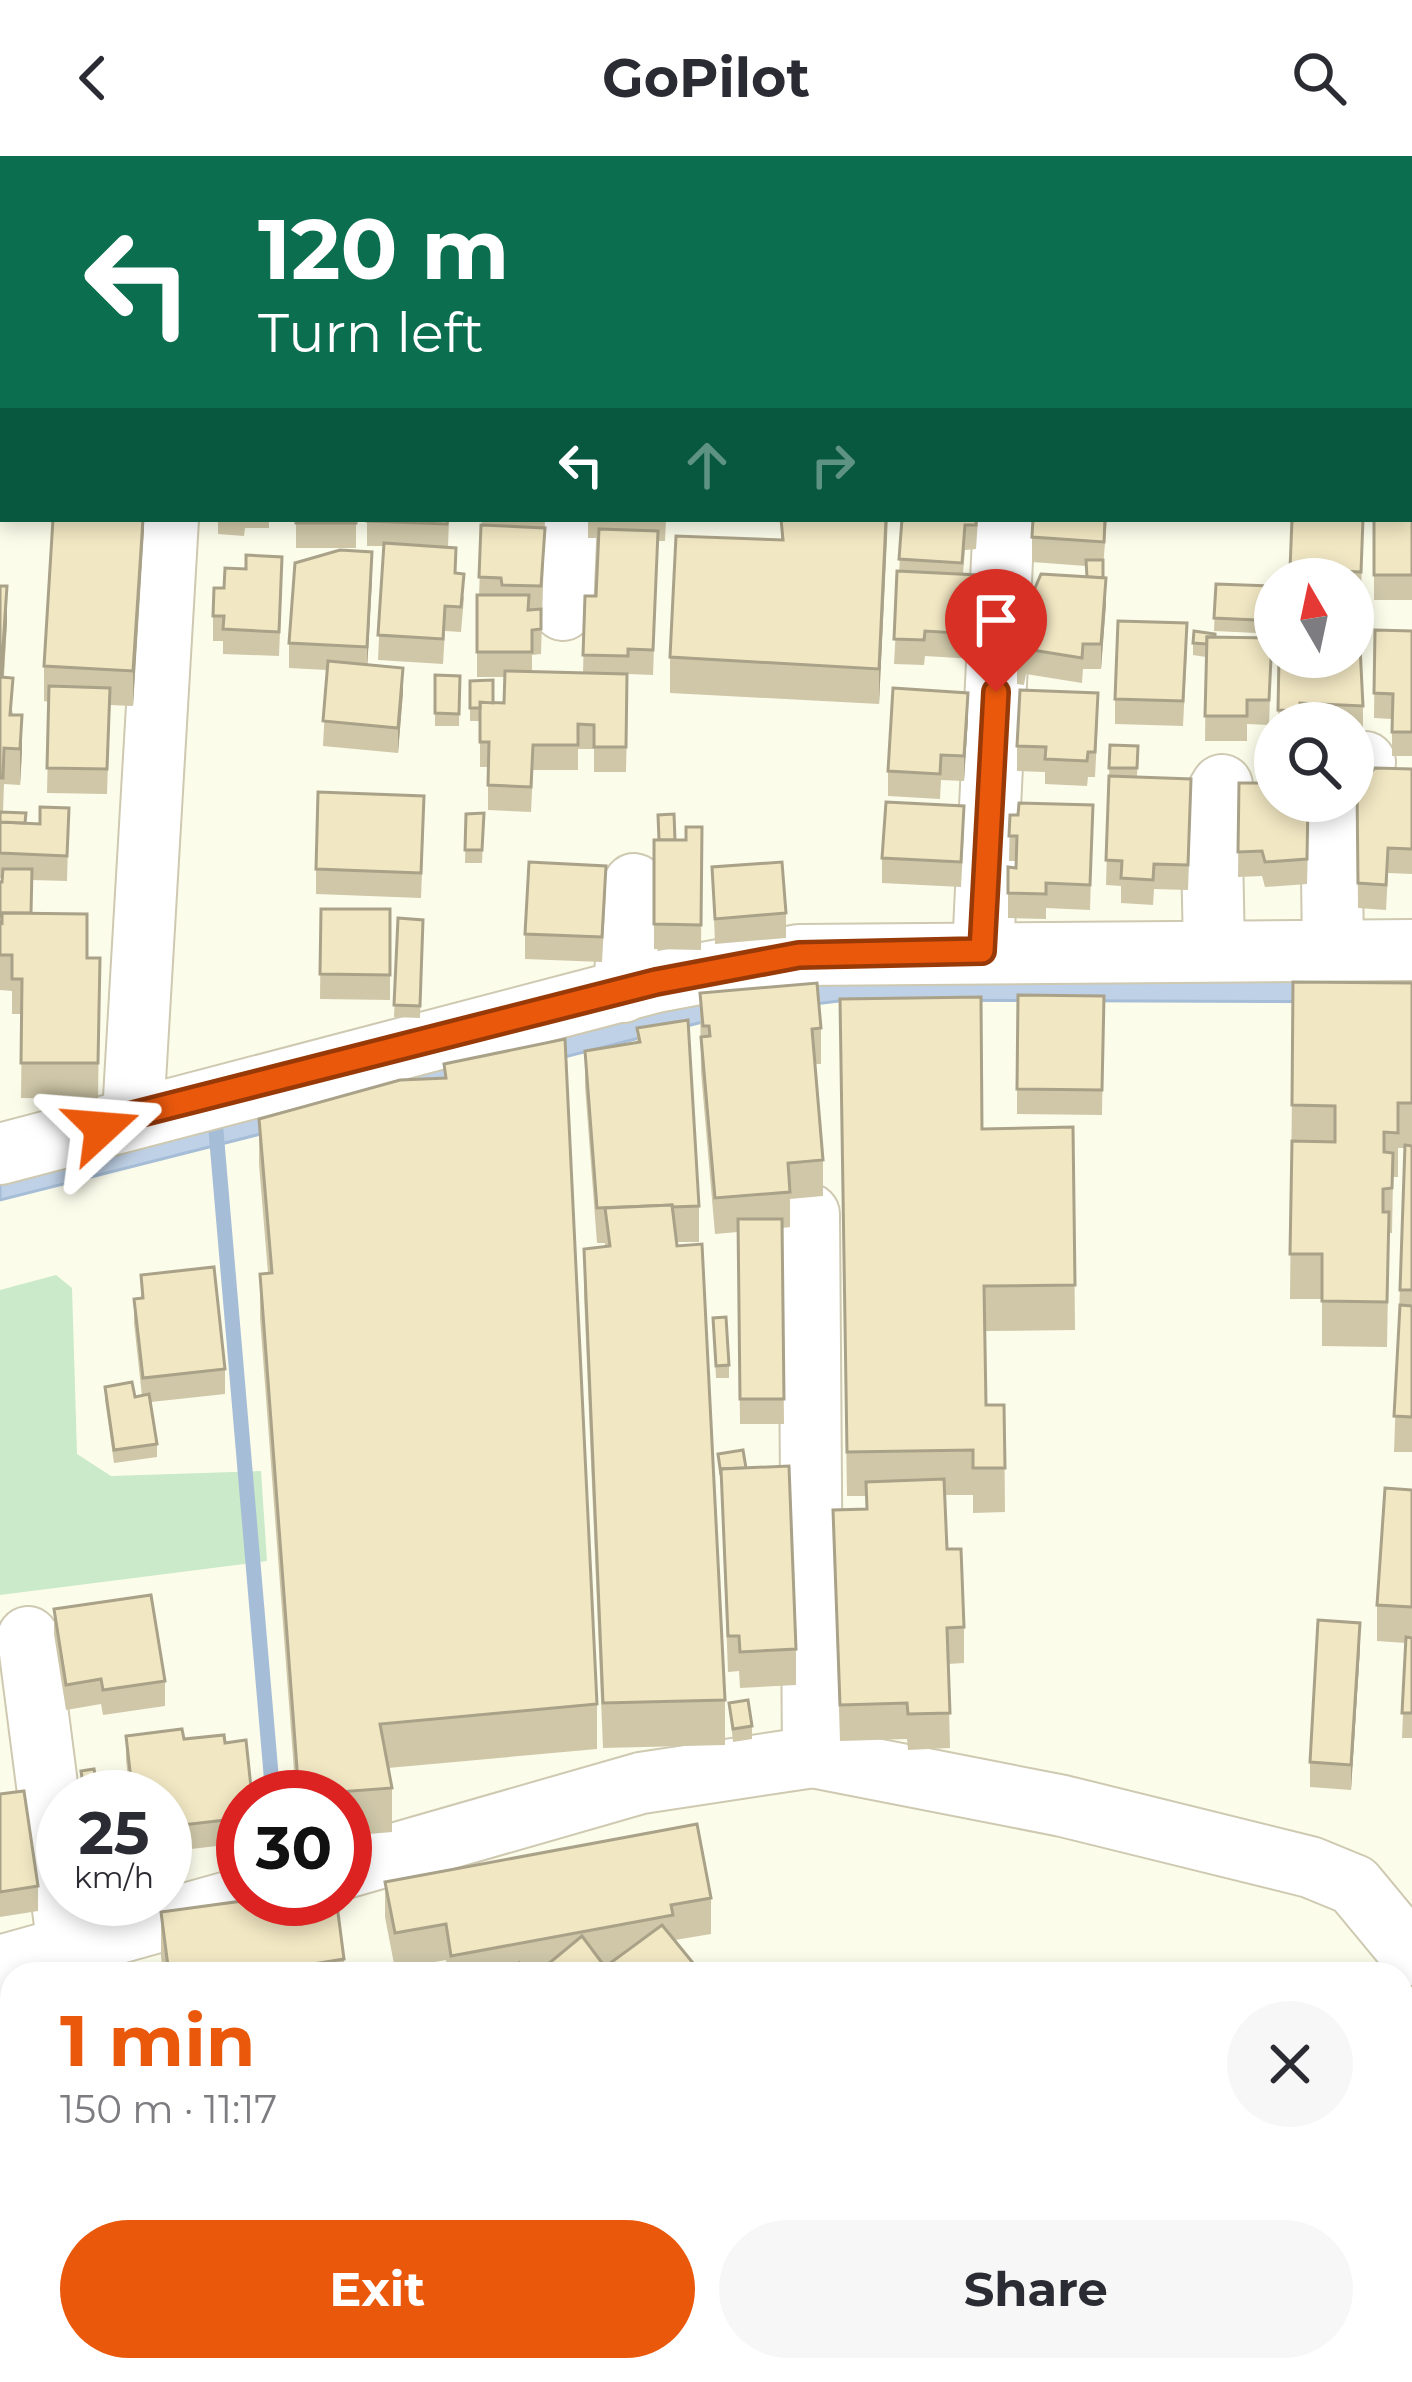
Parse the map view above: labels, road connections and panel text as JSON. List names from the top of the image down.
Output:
{
  "north": "top",
  "page": {
    "header": "GoPilot",
    "turn": ["120 m", "Turn left"],
    "speed": "25 km/h",
    "limit": "30",
    "heading": ["1 min", "150 m · 11:17"],
    "buttons": ["Exit", "Share"]
  }
}
